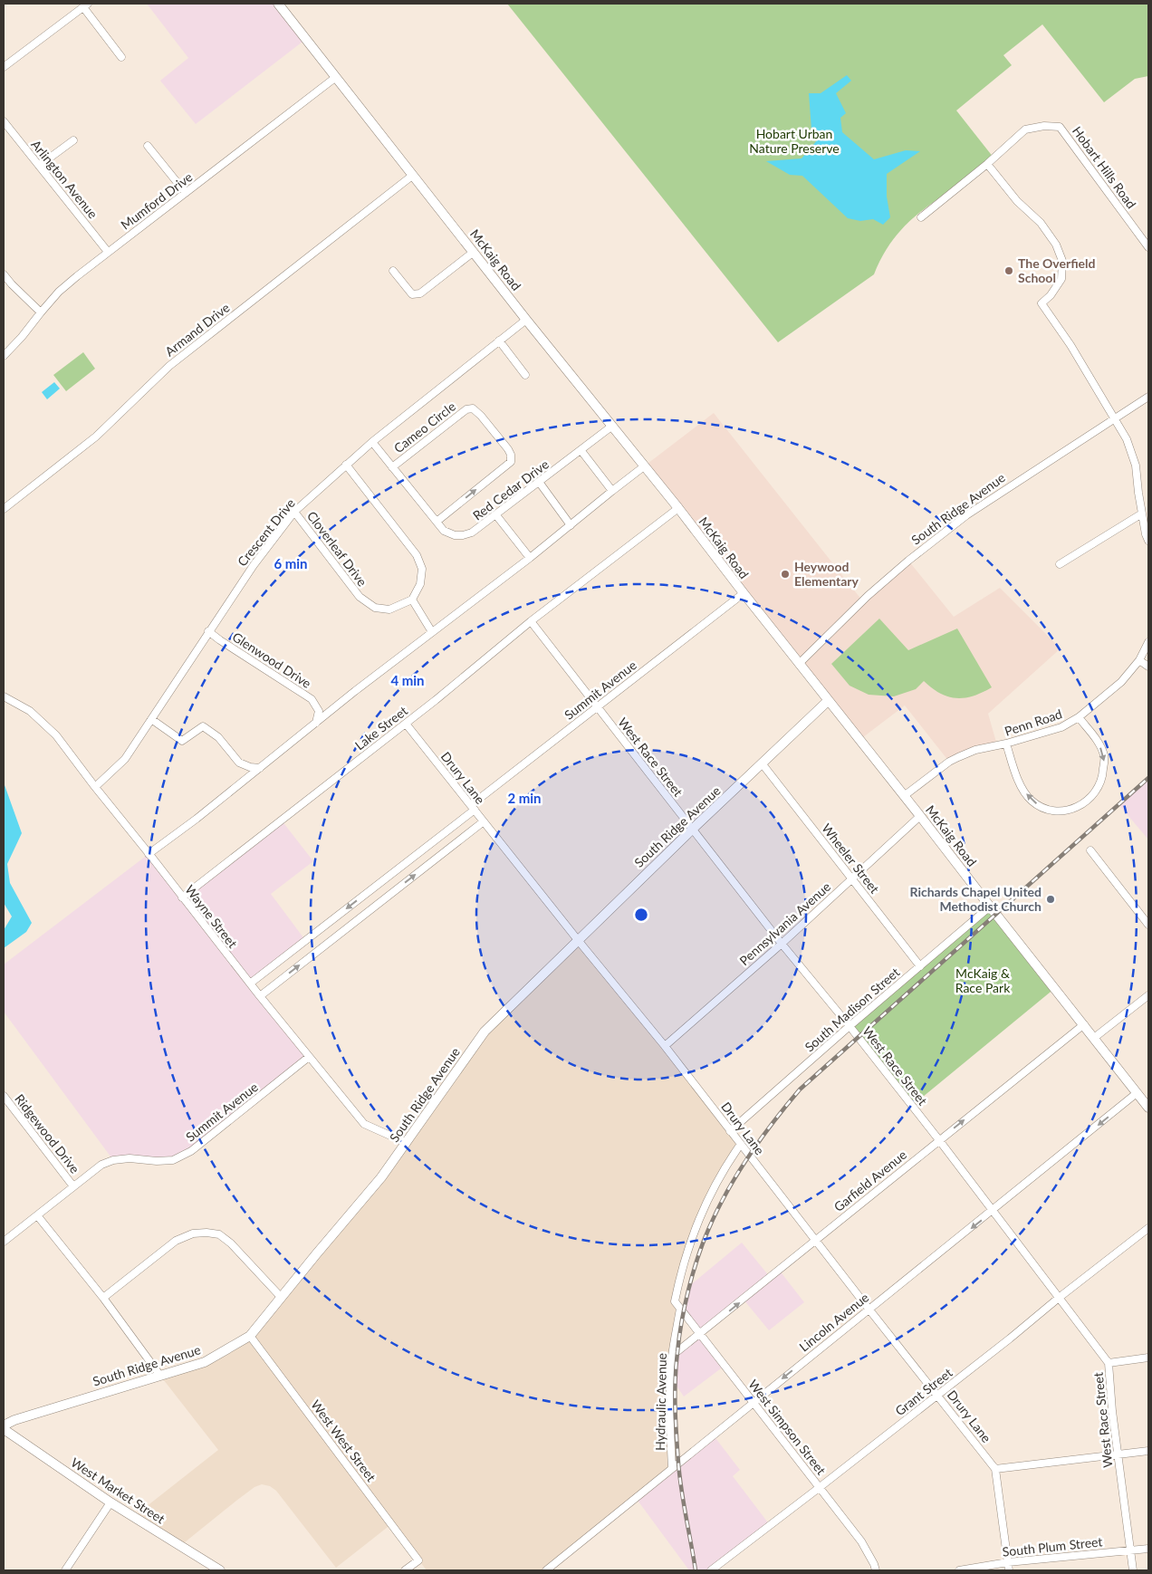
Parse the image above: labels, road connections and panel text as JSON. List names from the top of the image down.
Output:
{
  "streets": {
    "street": [
      "Hobart Hills Road",
      "Arlington Avenue",
      "Mumford Drive",
      "McKaig Road",
      "Armand Drive",
      "Cameo Circle",
      "Red Cedar Drive",
      "South Ridge Avenue",
      "Crescent Drive",
      "Cloverleaf Drive",
      "Glenwood Drive",
      "Summit Avenue",
      "Penn Road",
      "Lake Street",
      "West Race Street",
      "Drury Lane",
      "Wheeler Street",
      "Wayne Street",
      "Pennsylvania Avenue",
      "South Madison Street",
      "Ridgewood Drive",
      "Garfield Avenue",
      "Lincoln Avenue",
      "Grant Street",
      "Hydraulic Avenue",
      "West Simpson Street",
      "West West Street",
      "West Market Street",
      "South Plum Street"
    ]
  },
  "crossings": [
    ["Arlington Avenue", "Mumford Drive"],
    ["Mumford Drive", "McKaig Road"],
    ["McKaig Road", "Armand Drive"],
    ["McKaig Road", "Red Cedar Drive"],
    ["McKaig Road", "South Ridge Avenue"],
    ["McKaig Road", "Crescent Drive"],
    ["McKaig Road", "Summit Avenue"],
    ["McKaig Road", "Penn Road"],
    ["McKaig Road", "Lake Street"],
    ["McKaig Road", "Pennsylvania Avenue"],
    ["McKaig Road", "South Madison Street"],
    ["McKaig Road", "Garfield Avenue"],
    ["McKaig Road", "Lincoln Avenue"],
    ["Cameo Circle", "Red Cedar Drive"],
    ["Red Cedar Drive", "Crescent Drive"],
    ["South Ridge Avenue", "West Race Street"],
    ["South Ridge Avenue", "Drury Lane"],
    ["South Ridge Avenue", "Wheeler Street"],
    ["South Ridge Avenue", "Wayne Street"],
    ["South Ridge Avenue", "West West Street"],
    ["South Ridge Avenue", "West Market Street"],
    ["Crescent Drive", "Cloverleaf Drive"],
    ["Crescent Drive", "Glenwood Drive"],
    ["Crescent Drive", "Wayne Street"],
    ["Summit Avenue", "West Race Street"],
    ["Summit Avenue", "Drury Lane"],
    ["Summit Avenue", "Wayne Street"],
    ["Summit Avenue", "Ridgewood Drive"],
    ["Lake Street", "West Race Street"],
    ["Lake Street", "Drury Lane"],
    ["Lake Street", "Wayne Street"],
    ["West Race Street", "Pennsylvania Avenue"],
    ["West Race Street", "South Madison Street"],
    ["West Race Street", "Garfield Avenue"],
    ["West Race Street", "Lincoln Avenue"],
    ["West Race Street", "Grant Street"],
    ["West Race Street", "South Plum Street"],
    ["Drury Lane", "Pennsylvania Avenue"],
    ["Drury Lane", "South Madison Street"],
    ["Drury Lane", "Garfield Avenue"],
    ["Drury Lane", "Lincoln Avenue"],
    ["Drury Lane", "Grant Street"],
    ["Drury Lane", "West Simpson Street"],
    ["Wheeler Street", "Pennsylvania Avenue"],
    ["Wheeler Street", "South Madison Street"],
    ["Garfield Avenue", "Hydraulic Avenue"],
    ["Garfield Avenue", "West Simpson Street"],
    ["Lincoln Avenue", "Hydraulic Avenue"],
    ["Lincoln Avenue", "West Simpson Street"],
    ["Grant Street", "West Simpson Street"],
    ["Hydraulic Avenue", "West Simpson Street"]
  ],
  "one_way": ["Garfield Avenue", "Lincoln Avenue"],
  "parks": ["Hobart Urban Nature Preserve", "McKaig & Race Park"],
  "places": ["The Overfield School", "Heywood Elementary", "Richards Chapel United Methodist Church"],
  "rings": ["6 min", "4 min", "2 min"]
}
